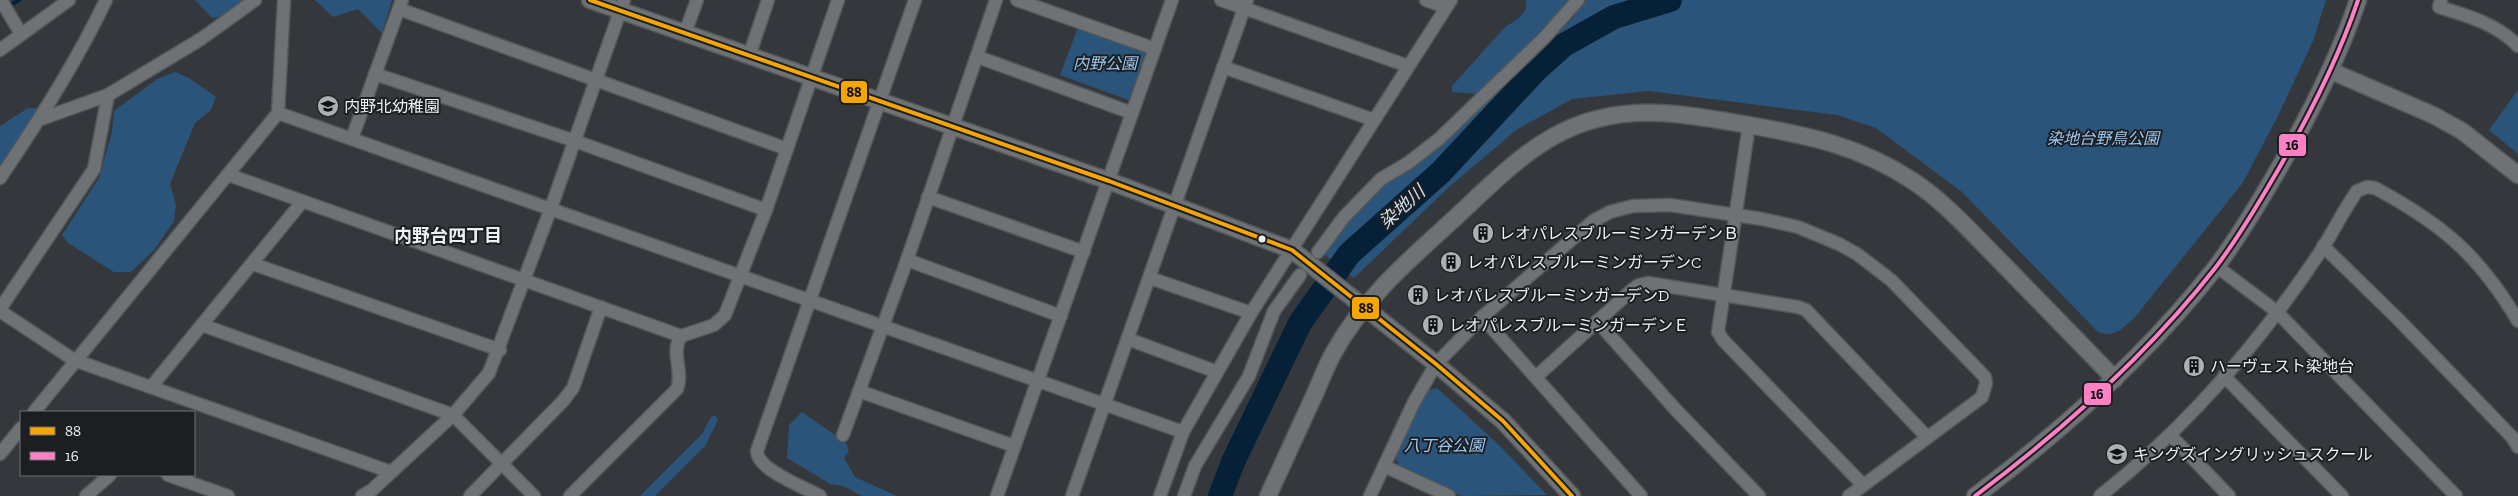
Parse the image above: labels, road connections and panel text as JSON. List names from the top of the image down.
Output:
{
  "districts": ["内野台四丁目"],
  "water": ["染地川"],
  "parks": ["内野公園", "染地台野鳥公園", "八丁谷公園"],
  "places": {
    "school or university": ["内野北幼稚園", "キングズイングリッシュスクール"],
    "building": [
      "レオパレスブルーミンガーデンＢ",
      "レオパレスブルーミンガーデンC",
      "レオパレスブルーミンガーデンD",
      "レオパレスブルーミンガーデンＥ",
      "ハーヴェスト染地台"
    ]
  },
  "lines": ["transit line 88", "transit line 16"],
  "legend": ["88", "16"]
}
